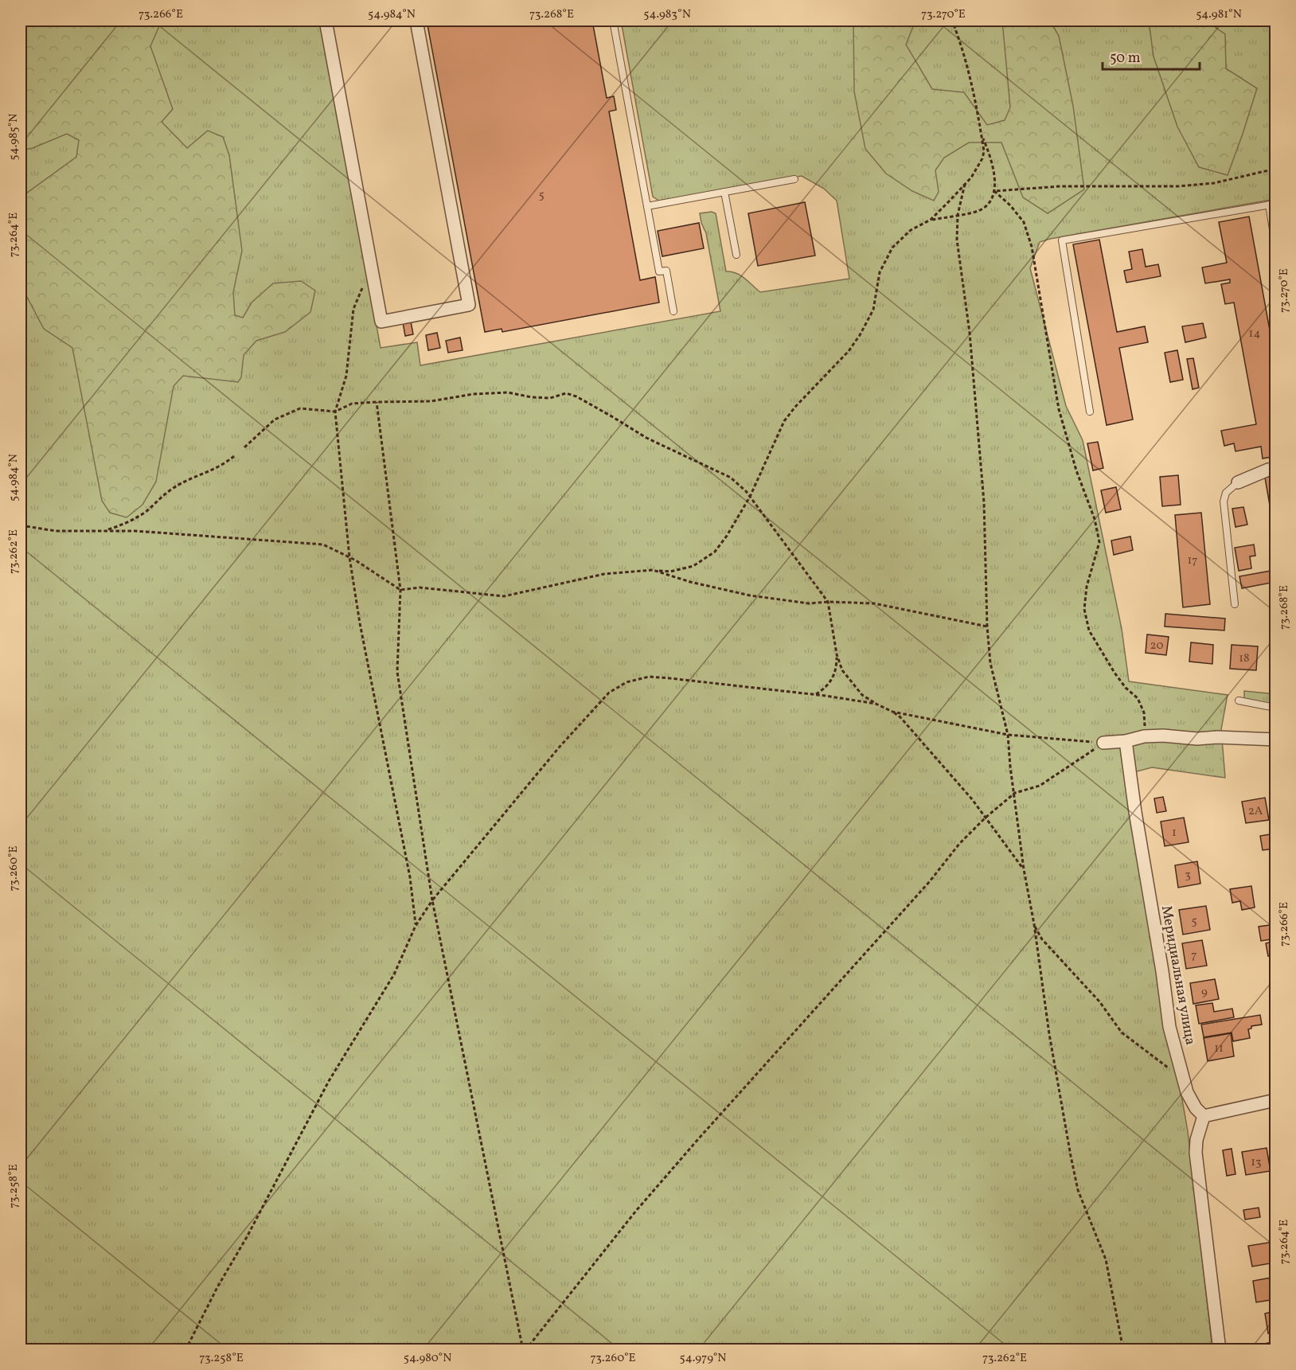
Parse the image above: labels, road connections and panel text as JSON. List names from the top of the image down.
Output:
{
  "streets": {
    "street": ["Меридиальная улица"]
  },
  "house_numbers": [
    "5",
    "14",
    "17",
    "20",
    "18",
    "2А",
    "1",
    "3",
    "5",
    "7",
    "9",
    "11",
    "13"
  ],
  "scale_bar": "50 m",
  "coordinates": [
    "73.266°E",
    "54.984°N",
    "73.268°E",
    "54.983°N",
    "73.270°E",
    "54.981°N",
    "54.985°N",
    "73.264°E",
    "73.262°E",
    "73.260°E",
    "73.258°E",
    "54.980°N",
    "54.979°N"
  ]
}
